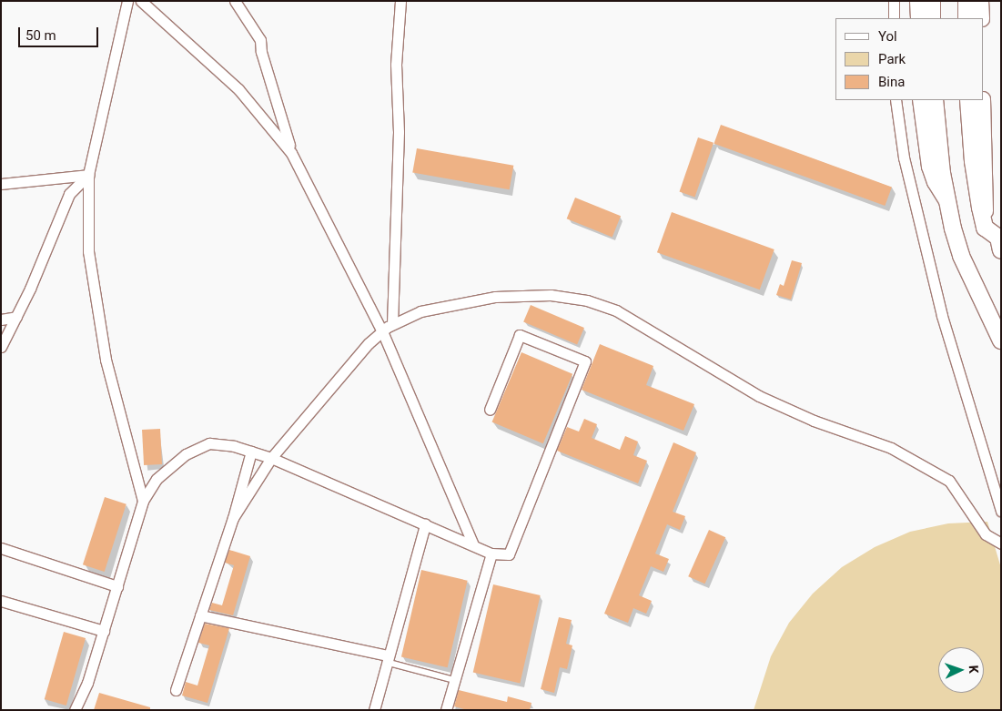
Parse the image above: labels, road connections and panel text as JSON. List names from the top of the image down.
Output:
{
  "legend": ["Yol", "Park", "Bina"],
  "scale_bar": "50 m",
  "north": "right"
}
